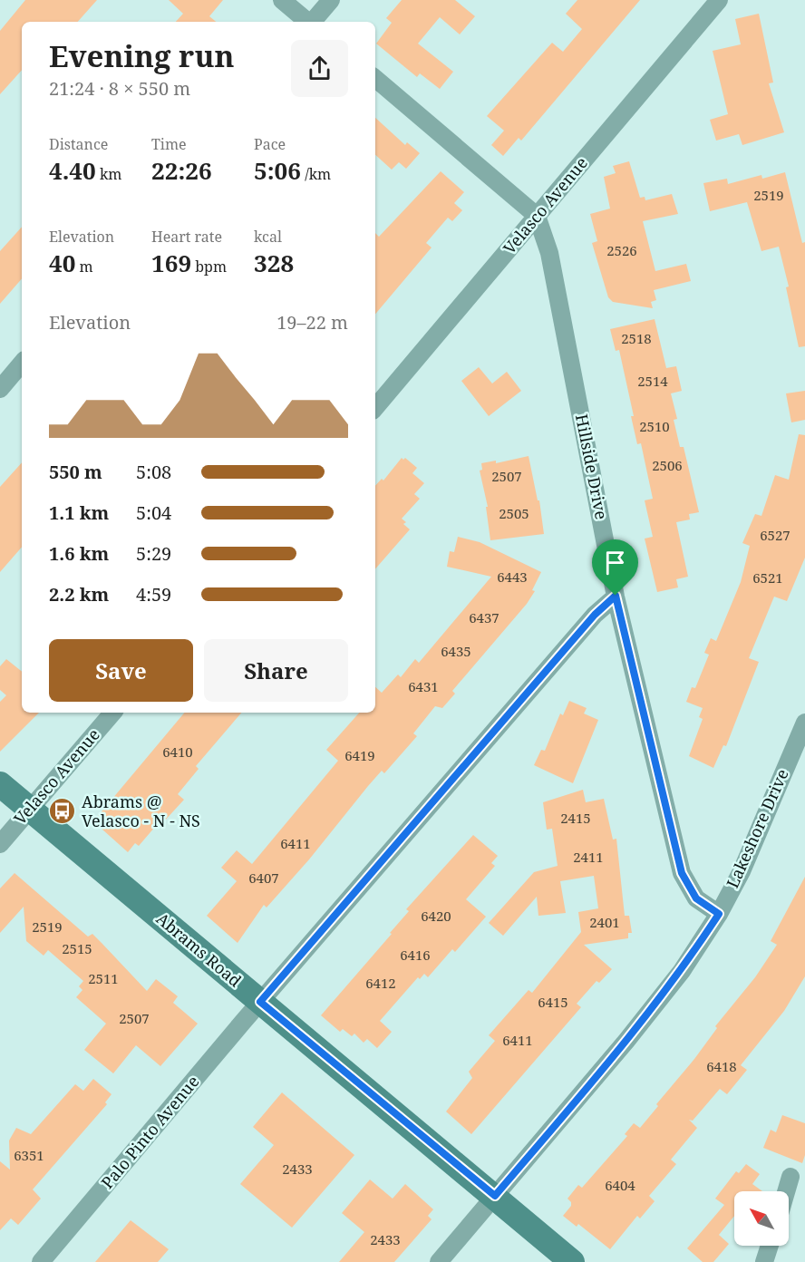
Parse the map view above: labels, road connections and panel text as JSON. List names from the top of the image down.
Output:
{
  "streets": {
    "main road": ["Abrams Road"],
    "street": [
      "Velasco Avenue",
      "Hillside Drive",
      "Lakeshore Drive",
      "Palo Pinto Avenue"
    ]
  },
  "crossings": [
    ["Velasco Avenue", "Hillside Drive"],
    ["Velasco Avenue", "Abrams Road"],
    ["Hillside Drive", "Lakeshore Drive"],
    ["Hillside Drive", "Palo Pinto Avenue"],
    ["Lakeshore Drive", "Abrams Road"],
    ["Abrams Road", "Palo Pinto Avenue"]
  ],
  "places": {
    "bus stop": ["Abrams @ Velasco - N - NS"]
  },
  "house_numbers": [
    "2519",
    "2526",
    "2518",
    "2514",
    "2510",
    "2506",
    "2507",
    "2505",
    "6527",
    "6443",
    "6521",
    "6437",
    "6435",
    "6431",
    "6410",
    "6419",
    "2415",
    "6411",
    "2411",
    "6407",
    "6420",
    "2401",
    "2519",
    "2515",
    "6416",
    "2511",
    "6412",
    "6415",
    "2507",
    "6411",
    "6418",
    "6351",
    "2433",
    "6404",
    "2433"
  ],
  "north": "top left",
  "page": {
    "heading": ["Evening run", "21:24 · 8 × 550 m"],
    "stats": [
      ["Distance", "4.40 km"],
      ["Time", "22:26"],
      ["Pace", "5:06 /km"],
      ["Elevation", "40 m"],
      ["Heart rate", "169 bpm"],
      ["kcal", "328"]
    ],
    "chart": ["Elevation", "19–22 m"],
    "list": [
      {
        "name": "550 m",
        "note": "5:08"
      },
      {
        "name": "1.1 km",
        "note": "5:04"
      },
      {
        "name": "1.6 km",
        "note": "5:29"
      },
      {
        "name": "2.2 km",
        "note": "4:59"
      }
    ],
    "buttons": ["Save", "Share"]
  }
}
